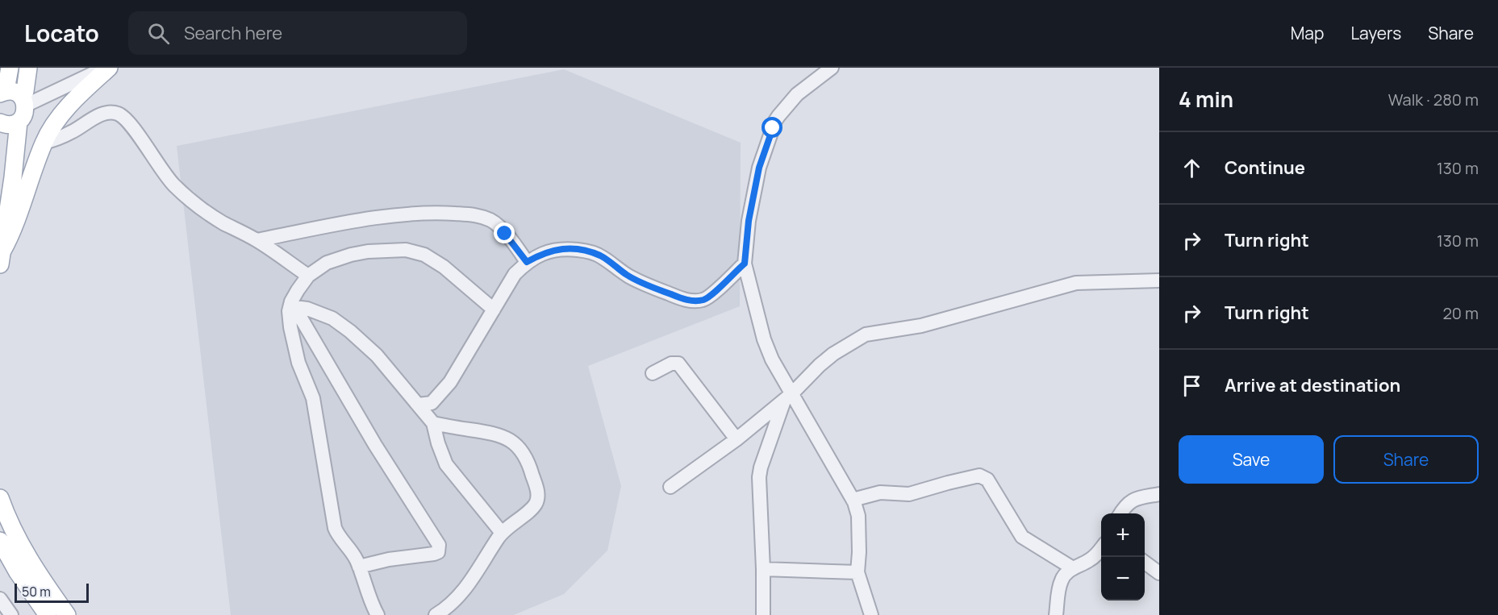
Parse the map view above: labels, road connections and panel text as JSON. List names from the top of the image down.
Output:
{
  "scale_bar": "50 m",
  "page": {
    "header": "Locato",
    "search": "Search here",
    "nav": ["Map", "Layers", "Share"],
    "heading": ["4 min", "Walk · 280 m"],
    "list": [
      ["Continue", "130 m"],
      ["Turn right", "130 m"],
      ["Turn right", "20 m"],
      "Arrive at destination"
    ],
    "buttons": ["Save", "Share"],
    "map_buttons": ["+", "−"],
    "scale": "50 m"
  }
}
